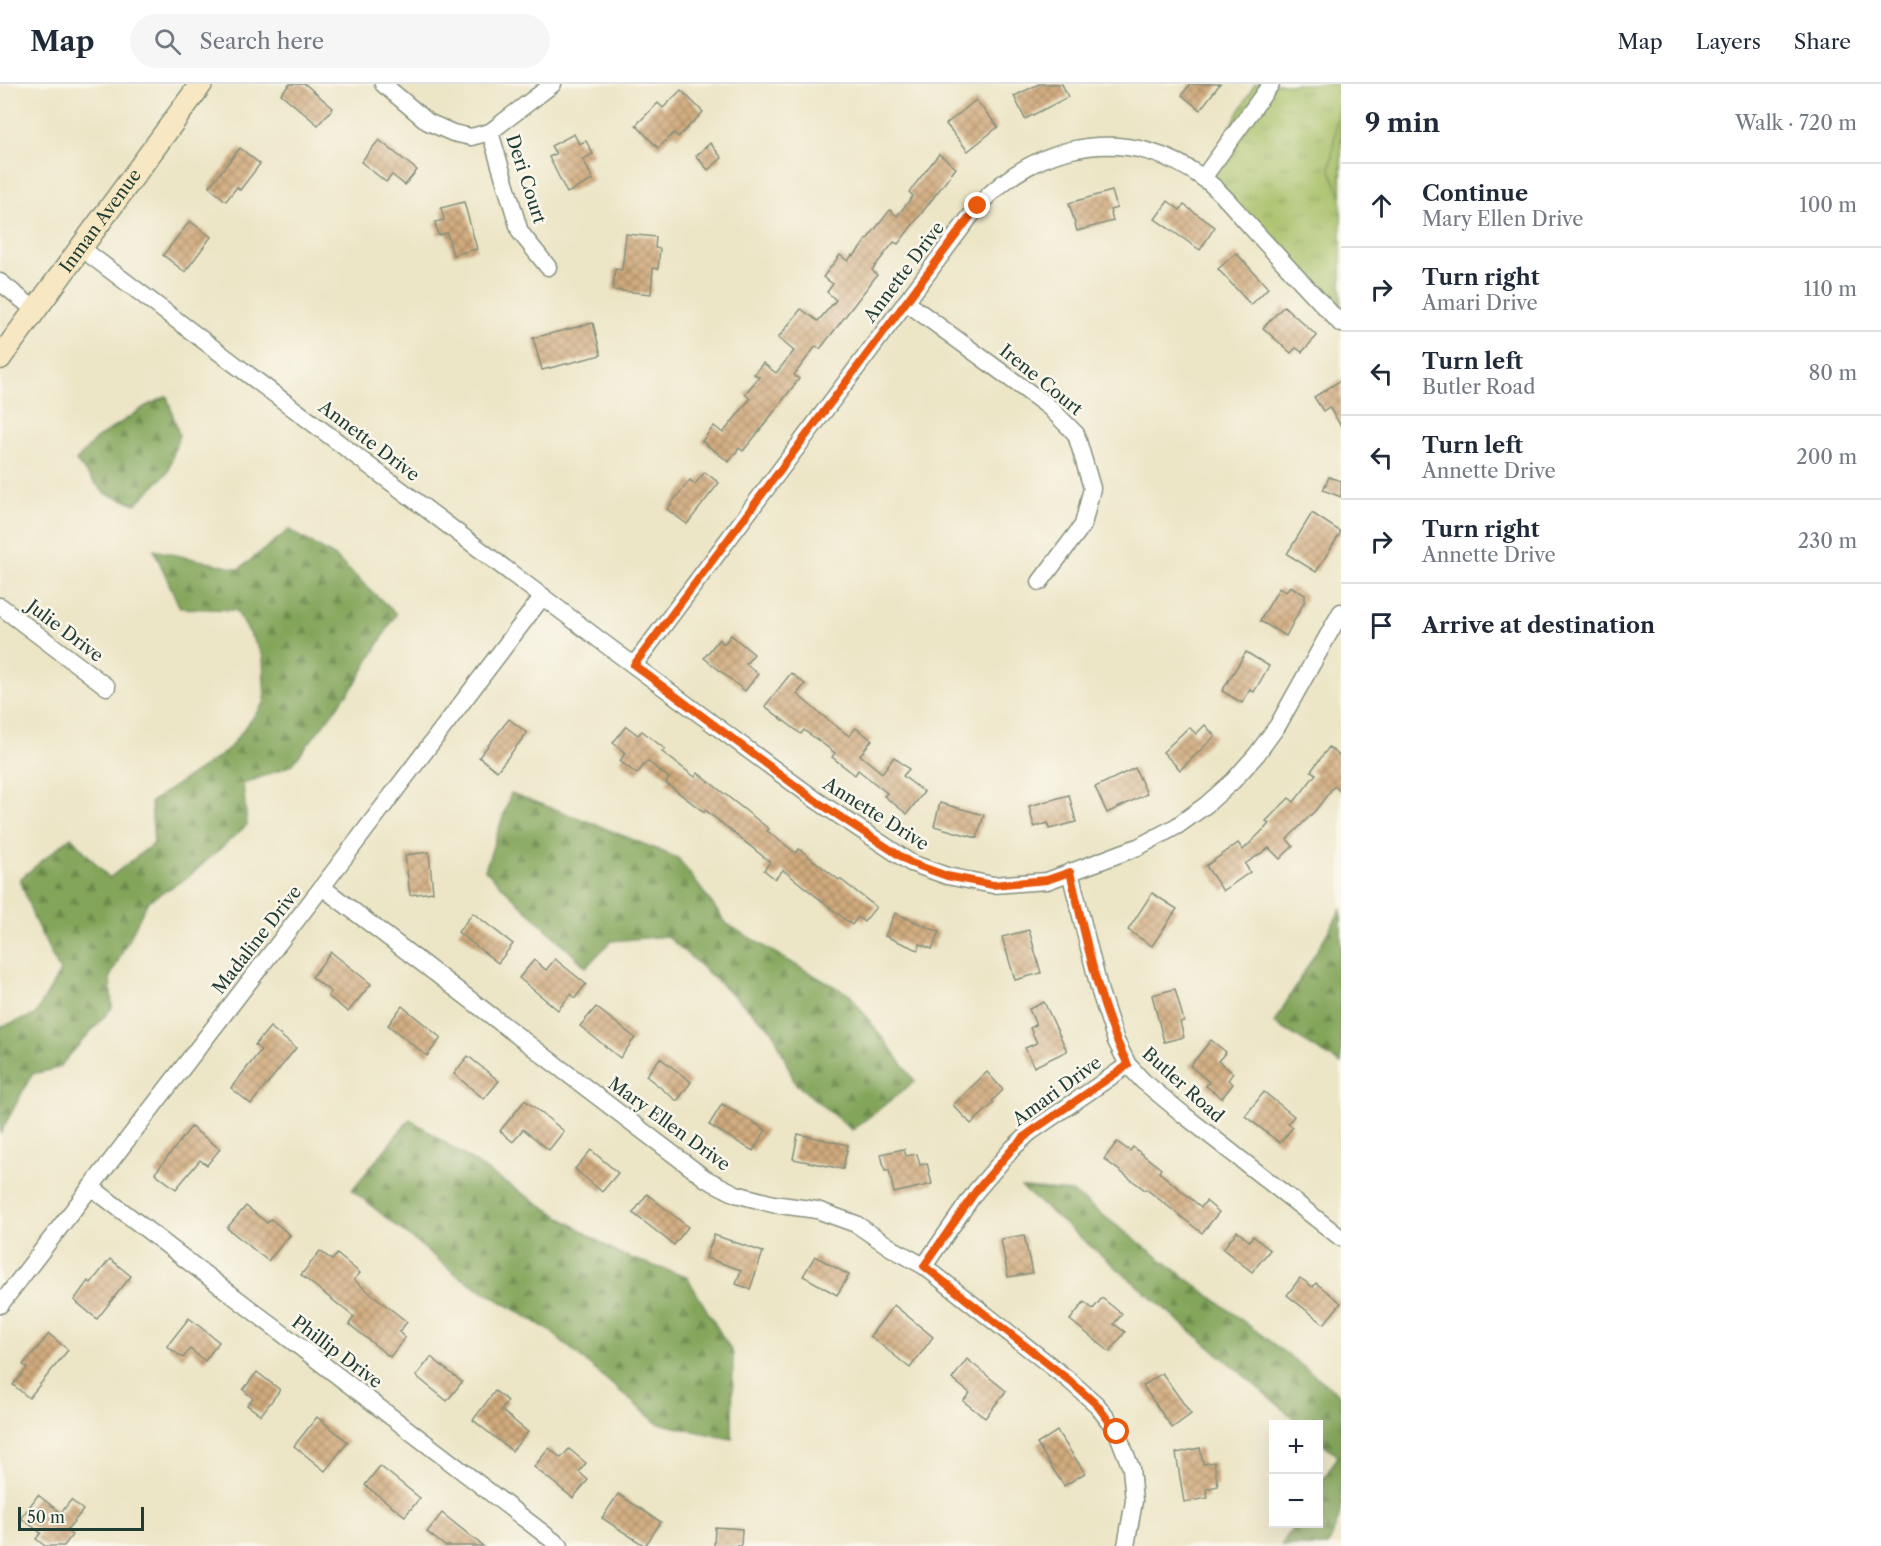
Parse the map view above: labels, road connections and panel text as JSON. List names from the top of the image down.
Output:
{
  "streets": {
    "main road": ["Inman Avenue"],
    "street": [
      "Deri Court",
      "Annette Drive",
      "Irene Court",
      "Julie Drive",
      "Madaline Drive",
      "Butler Road",
      "Amari Drive",
      "Mary Ellen Drive",
      "Phillip Drive"
    ]
  },
  "crossings": [
    ["Inman Avenue", "Annette Drive"],
    ["Annette Drive", "Irene Court"],
    ["Annette Drive", "Madaline Drive"],
    ["Annette Drive", "Butler Road"],
    ["Madaline Drive", "Mary Ellen Drive"],
    ["Madaline Drive", "Phillip Drive"],
    ["Butler Road", "Amari Drive"],
    ["Amari Drive", "Mary Ellen Drive"]
  ],
  "scale_bar": "50 m",
  "page": {
    "header": "Map",
    "search": "Search here",
    "nav": ["Map", "Layers", "Share"],
    "heading": ["9 min", "Walk · 720 m"],
    "list": [
      ["Continue", "Mary Ellen Drive", "100 m"],
      ["Turn right", "Amari Drive", "110 m"],
      ["Turn left", "Butler Road", "80 m"],
      ["Turn left", "Annette Drive", "200 m"],
      ["Turn right", "Annette Drive", "230 m"],
      "Arrive at destination"
    ],
    "map_buttons": ["+", "−"],
    "scale": "50 m"
  }
}
